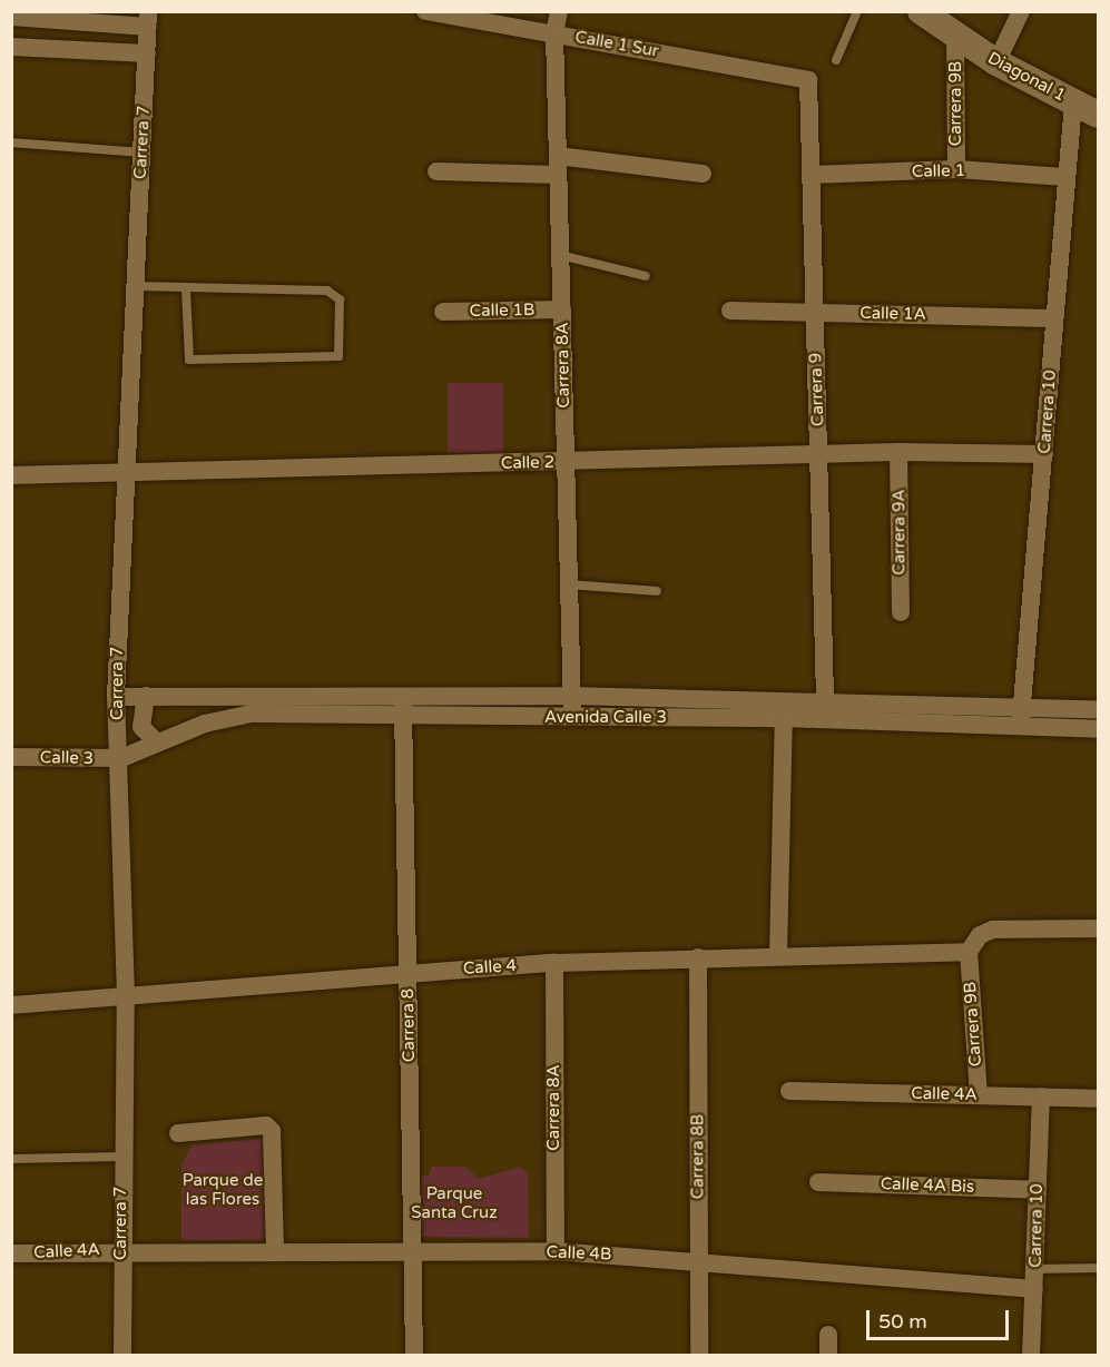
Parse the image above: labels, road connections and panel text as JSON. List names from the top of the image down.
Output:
{
  "streets": {
    "main road": ["Diagonal 1"],
    "street": [
      "Calle 1 Sur",
      "Carrera 9B",
      "Carrera 7",
      "Calle 1",
      "Calle 1B",
      "Calle 1A",
      "Carrera 8A",
      "Carrera 9",
      "Carrera 10",
      "Calle 2",
      "Carrera 9A",
      "Avenida Calle 3",
      "Calle 3",
      "Calle 4",
      "Carrera 8",
      "Calle 4A",
      "Carrera 8B",
      "Calle 4A Bis",
      "Calle 4B"
    ]
  },
  "crossings": [
    ["Calle 1 Sur", "Carrera 8A"],
    ["Calle 1 Sur", "Carrera 9"],
    ["Diagonal 1", "Carrera 9B"],
    ["Diagonal 1", "Carrera 10"],
    ["Carrera 9B", "Calle 1"],
    ["Carrera 9B", "Calle 4"],
    ["Carrera 9B", "Calle 4A"],
    ["Carrera 7", "Calle 2"],
    ["Carrera 7", "Avenida Calle 3"],
    ["Carrera 7", "Calle 3"],
    ["Carrera 7", "Calle 4"],
    ["Carrera 7", "Calle 4A"],
    ["Carrera 7", "Calle 4B"],
    ["Calle 1", "Carrera 9"],
    ["Calle 1", "Carrera 10"],
    ["Calle 1B", "Carrera 8A"],
    ["Calle 1A", "Carrera 9"],
    ["Calle 1A", "Carrera 10"],
    ["Carrera 8A", "Calle 2"],
    ["Carrera 8A", "Avenida Calle 3"],
    ["Carrera 8A", "Calle 4"],
    ["Carrera 8A", "Calle 4B"],
    ["Carrera 9", "Calle 2"],
    ["Carrera 9", "Avenida Calle 3"],
    ["Carrera 10", "Calle 2"],
    ["Carrera 10", "Avenida Calle 3"],
    ["Carrera 10", "Calle 4A"],
    ["Carrera 10", "Calle 4A Bis"],
    ["Carrera 10", "Calle 4B"],
    ["Calle 2", "Carrera 9A"],
    ["Avenida Calle 3", "Calle 3"],
    ["Avenida Calle 3", "Carrera 8"],
    ["Calle 4", "Carrera 8"],
    ["Calle 4", "Carrera 8B"],
    ["Carrera 8", "Calle 4B"],
    ["Calle 4A", "Calle 4B"],
    ["Carrera 8B", "Calle 4B"]
  ],
  "parks": ["Parque de las Flores", "Parque Santa Cruz"],
  "scale_bar": "50 m"
}
